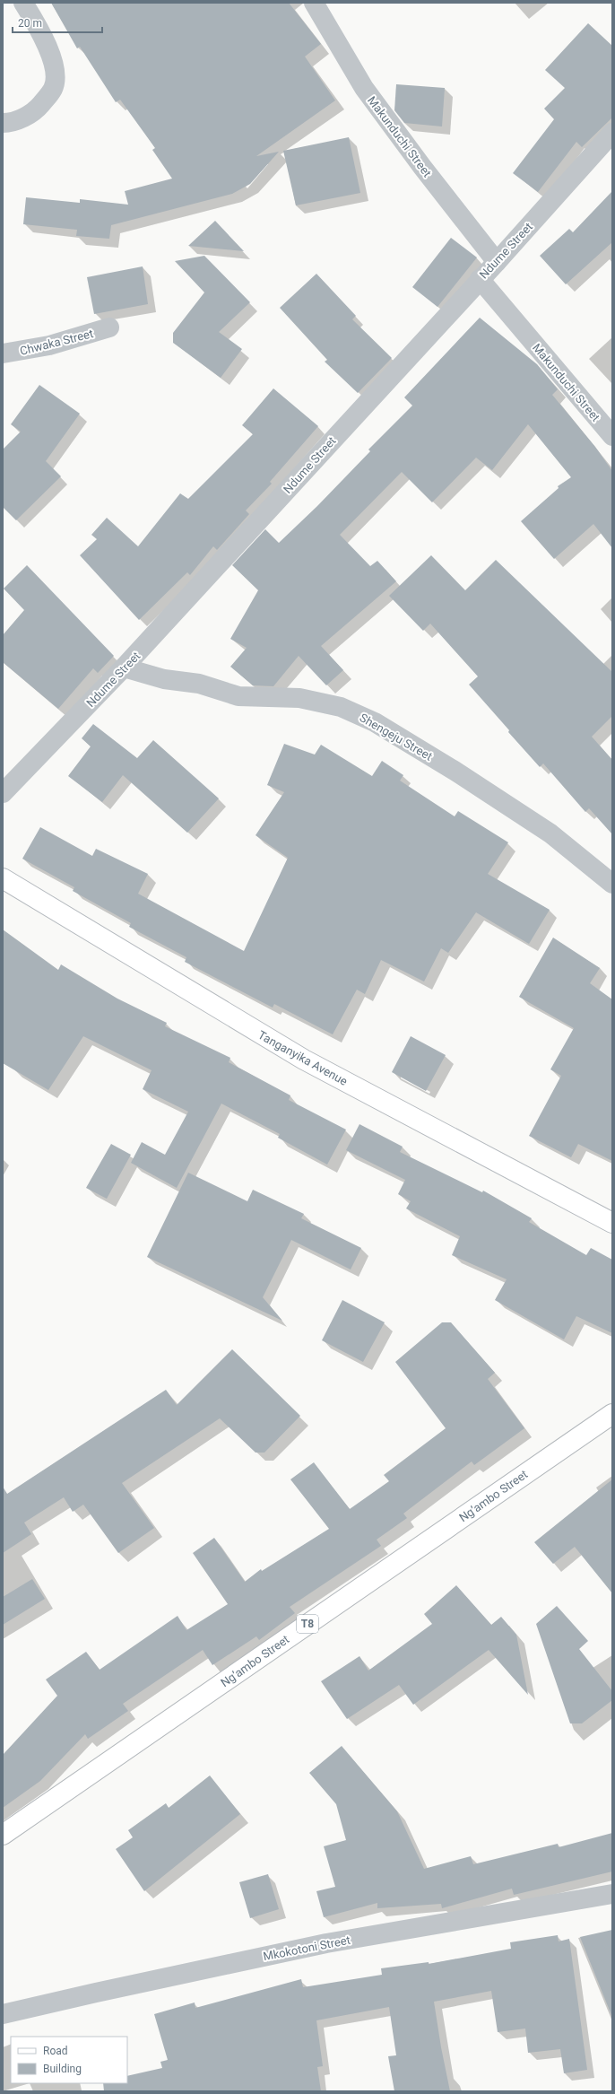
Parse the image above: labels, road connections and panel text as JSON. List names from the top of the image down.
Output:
{
  "streets": {
    "main road": ["Tanganyika Avenue", "Ng’ambo Street", "T8"],
    "street": [
      "Makunduchi Street",
      "Ndume Street",
      "Chwaka Street",
      "Shengeju Street",
      "Mkokotoni Street"
    ]
  },
  "crossings": [
    ["Makunduchi Street", "Ndume Street"],
    ["Ndume Street", "Shengeju Street"]
  ],
  "legend": ["Road", "Building"],
  "scale_bar": "20 m"
}
